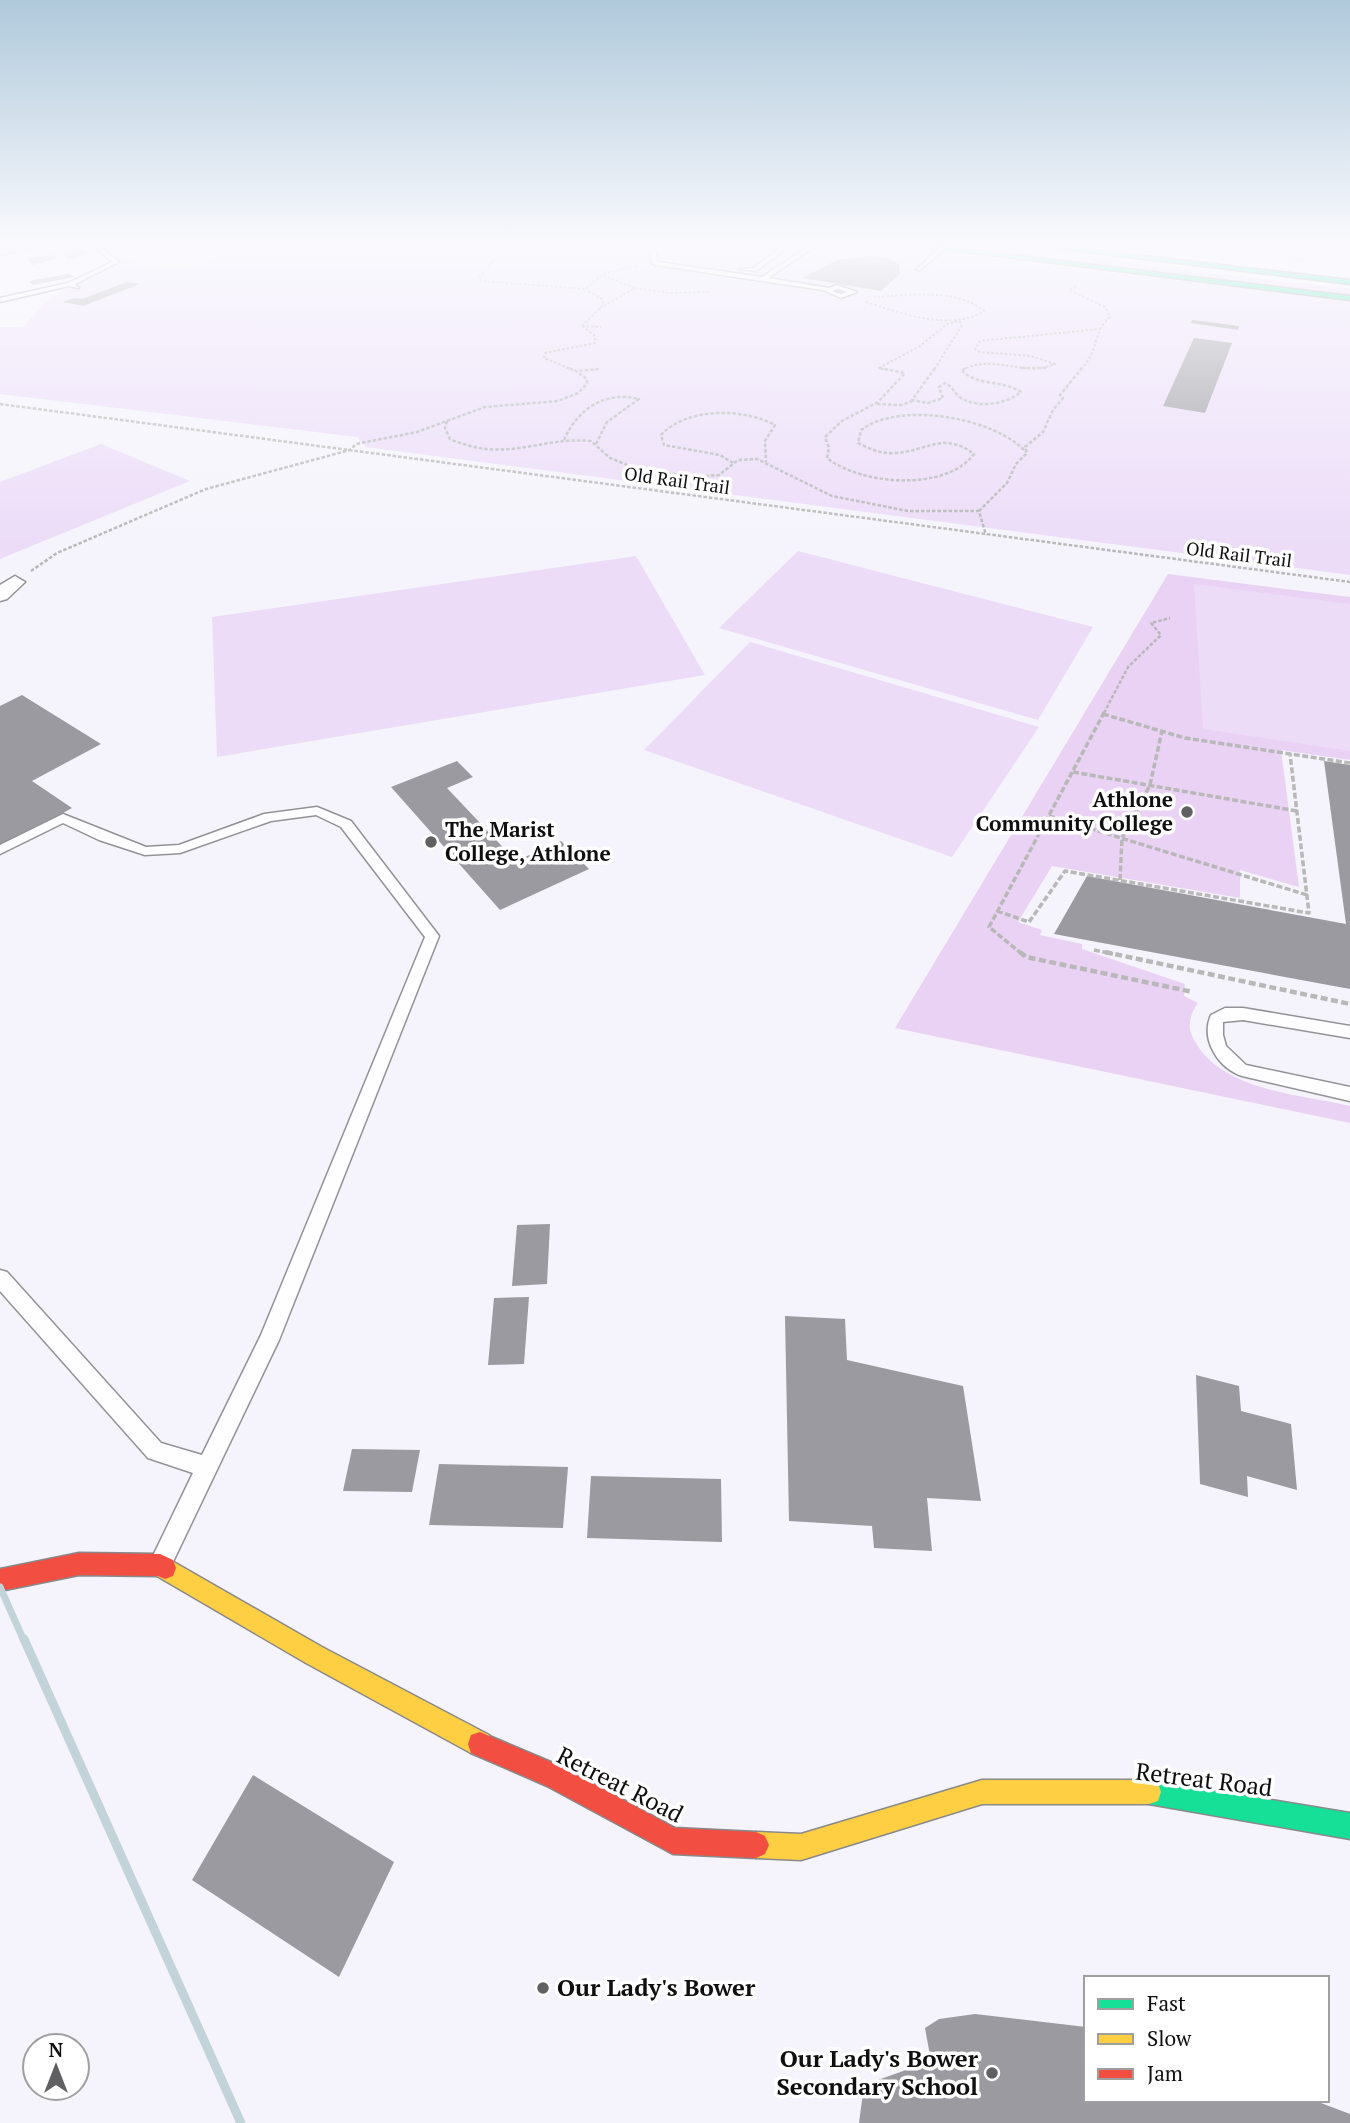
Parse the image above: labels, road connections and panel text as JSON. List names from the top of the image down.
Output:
{
  "streets": {
    "main road": ["Retreat Road"],
    "path": ["Old Rail Trail"]
  },
  "places": [
    "Athlone Community College",
    "The Marist College, Athlone",
    "Our Lady's Bower",
    "Our Lady's Bower Secondary School"
  ],
  "legend": ["Fast", "Slow", "Jam"],
  "north": "top"
}
